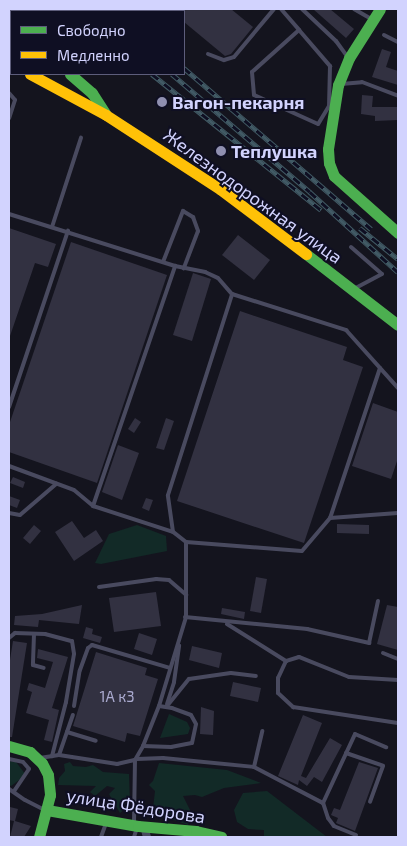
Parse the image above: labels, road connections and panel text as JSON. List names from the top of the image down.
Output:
{
  "streets": {
    "main road": ["Железнодорожная улица", "улица Фёдорова"]
  },
  "places": ["Вагон-пекарня", "Теплушка"],
  "house_numbers": ["1А к3"],
  "legend": ["Свободно", "Медленно"]
}
